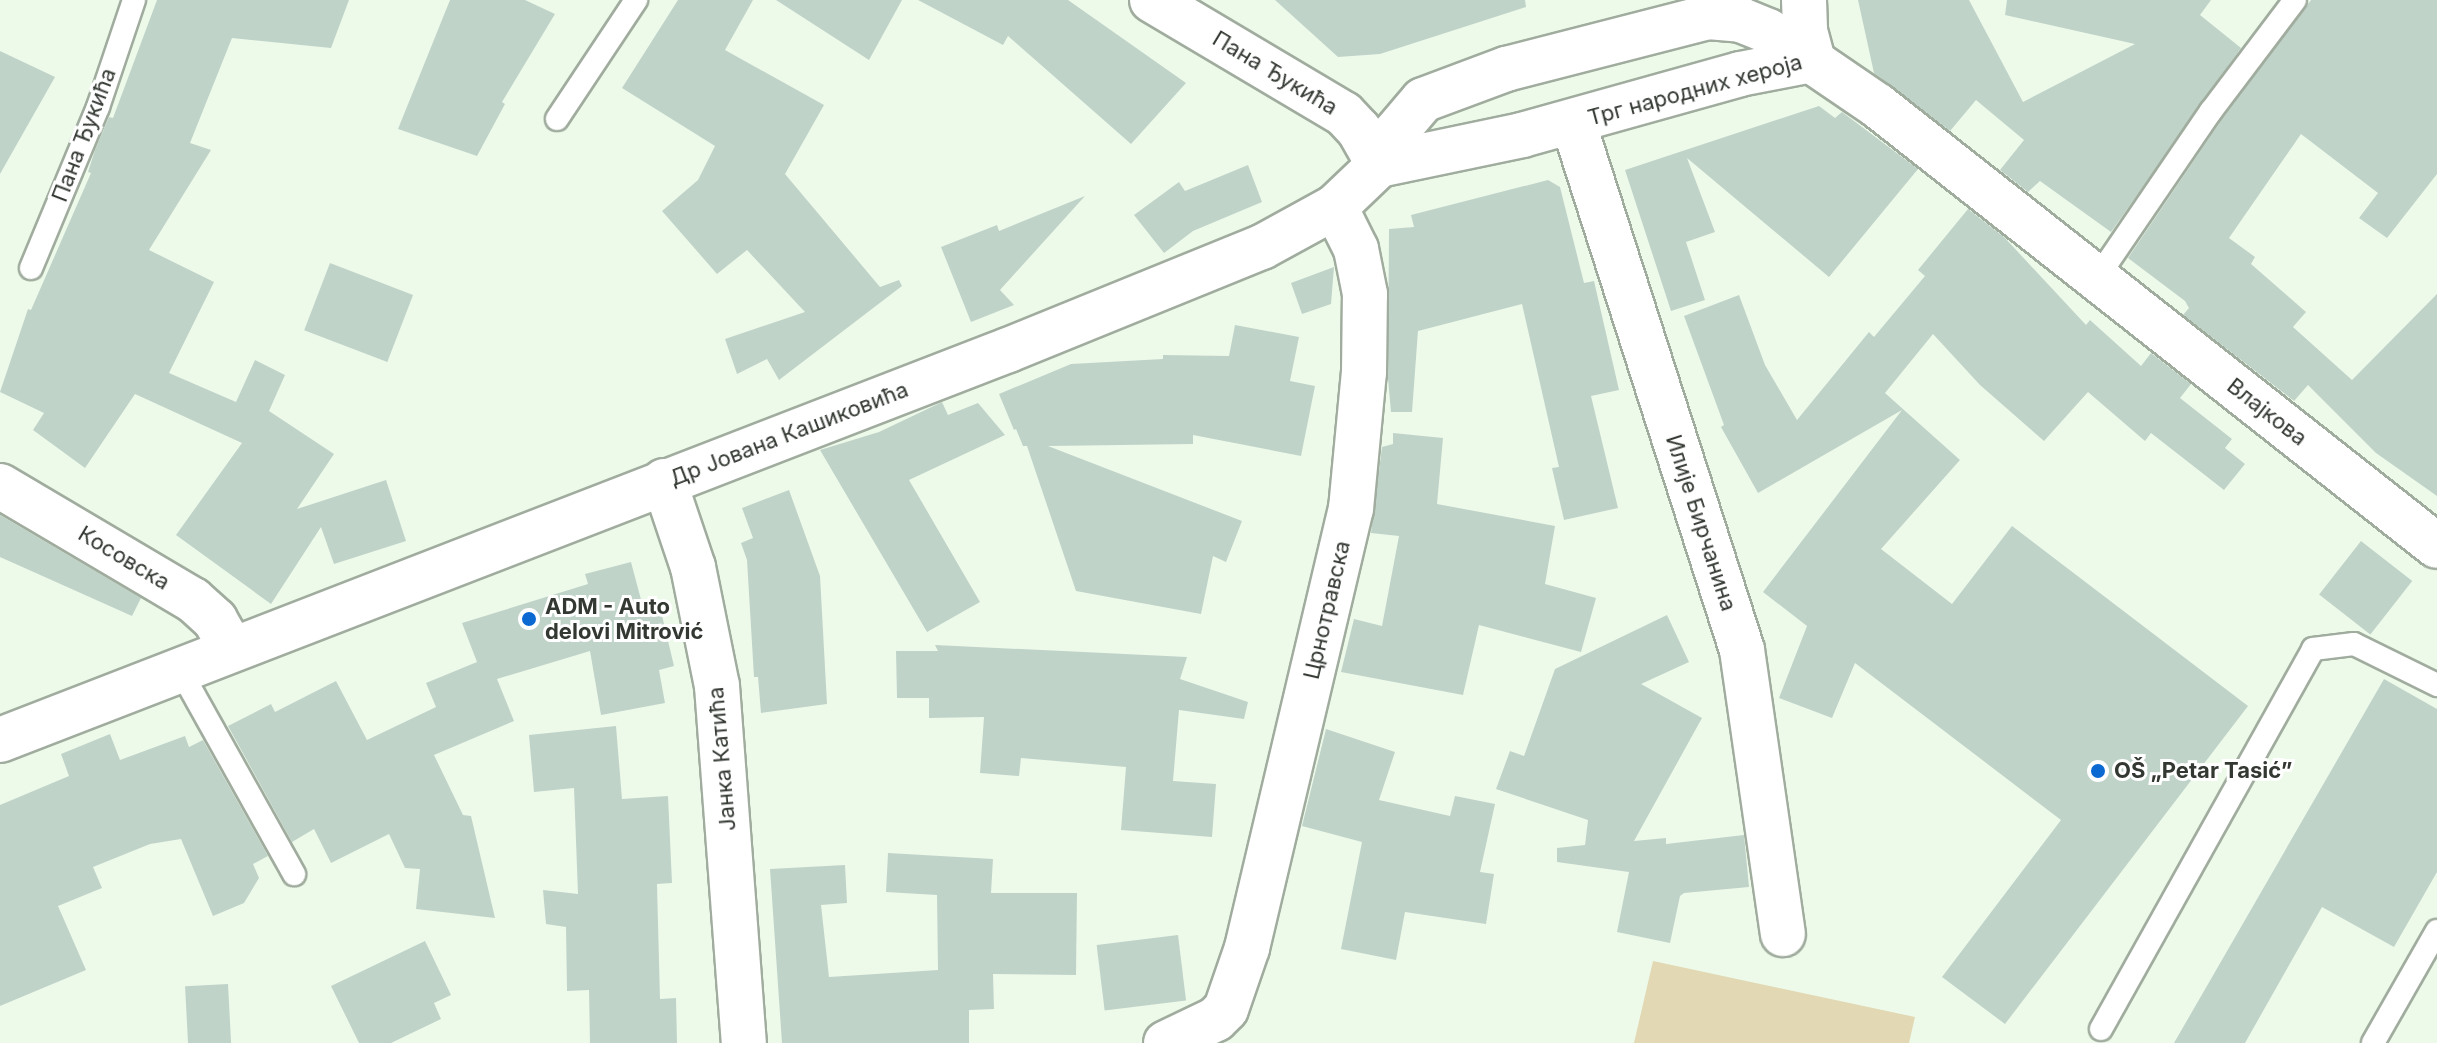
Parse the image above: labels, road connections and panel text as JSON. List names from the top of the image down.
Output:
{
  "streets": {
    "street": [
      "Пана Ђукића",
      "Трг народних хероја",
      "Влајкова",
      "Др Јована Кашиковића",
      "Илије Бирчанина",
      "Косовска",
      "Црнотравска",
      "Јанка Катића"
    ]
  },
  "crossings": [
    ["Пана Ђукића", "Трг народних хероја"],
    ["Пана Ђукића", "Др Јована Кашиковића"],
    ["Трг народних хероја", "Влајкова"],
    ["Трг народних хероја", "Др Јована Кашиковића"],
    ["Трг народних хероја", "Илије Бирчанина"],
    ["Др Јована Кашиковића", "Косовска"],
    ["Др Јована Кашиковића", "Црнотравска"],
    ["Др Јована Кашиковића", "Јанка Катића"]
  ],
  "places": ["ADM - Auto delovi Mitrović", "OŠ „Petar Tasić”"]
}
